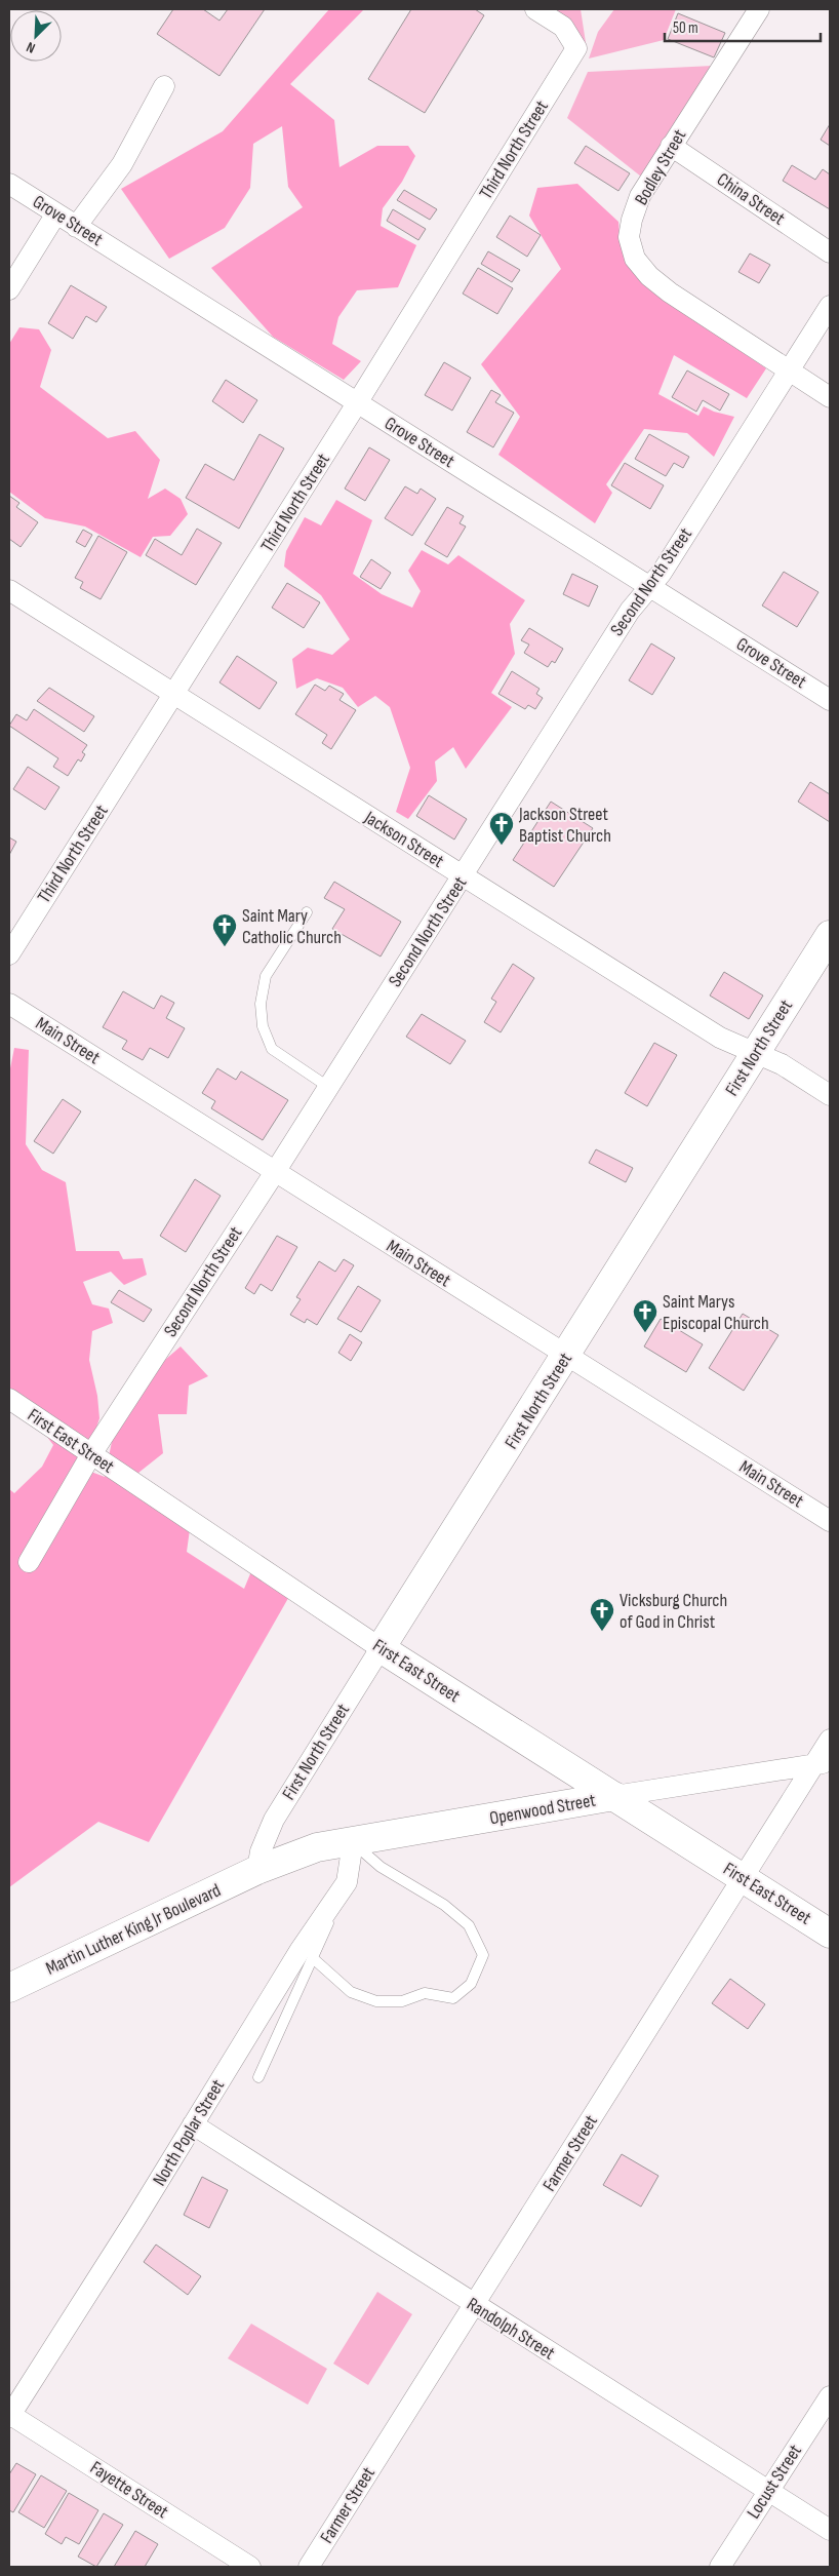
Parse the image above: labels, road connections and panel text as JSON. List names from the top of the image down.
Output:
{
  "streets": {
    "street": [
      "Third North Street",
      "Bodley Street",
      "China Street",
      "Grove Street",
      "Second North Street",
      "Jackson Street",
      "Main Street",
      "First North Street",
      "First East Street",
      "Openwood Street",
      "Martin Luther King Jr Boulevard",
      "North Poplar Street",
      "Farmer Street",
      "Randolph Street",
      "Locust Street",
      "Fayette Street"
    ]
  },
  "crossings": [
    ["Third North Street", "Grove Street"],
    ["Third North Street", "Jackson Street"],
    ["Bodley Street", "China Street"],
    ["Bodley Street", "Second North Street"],
    ["Grove Street", "Second North Street"],
    ["Second North Street", "Jackson Street"],
    ["Second North Street", "Main Street"],
    ["Second North Street", "First East Street"],
    ["Jackson Street", "First North Street"],
    ["Main Street", "First North Street"],
    ["First North Street", "First East Street"],
    ["First North Street", "Openwood Street"],
    ["First North Street", "Martin Luther King Jr Boulevard"],
    ["First East Street", "Openwood Street"],
    ["First East Street", "Farmer Street"],
    ["Openwood Street", "Martin Luther King Jr Boulevard"],
    ["Openwood Street", "North Poplar Street"],
    ["Openwood Street", "Farmer Street"],
    ["North Poplar Street", "Randolph Street"],
    ["North Poplar Street", "Fayette Street"],
    ["Farmer Street", "Randolph Street"],
    ["Randolph Street", "Locust Street"]
  ],
  "places": {
    "church": [
      "Jackson Street Baptist Church",
      "Saint Mary Catholic Church",
      "Saint Marys Episcopal Church",
      "Vicksburg Church of God in Christ"
    ]
  },
  "scale_bar": "50 m",
  "north": "bottom left"
}
